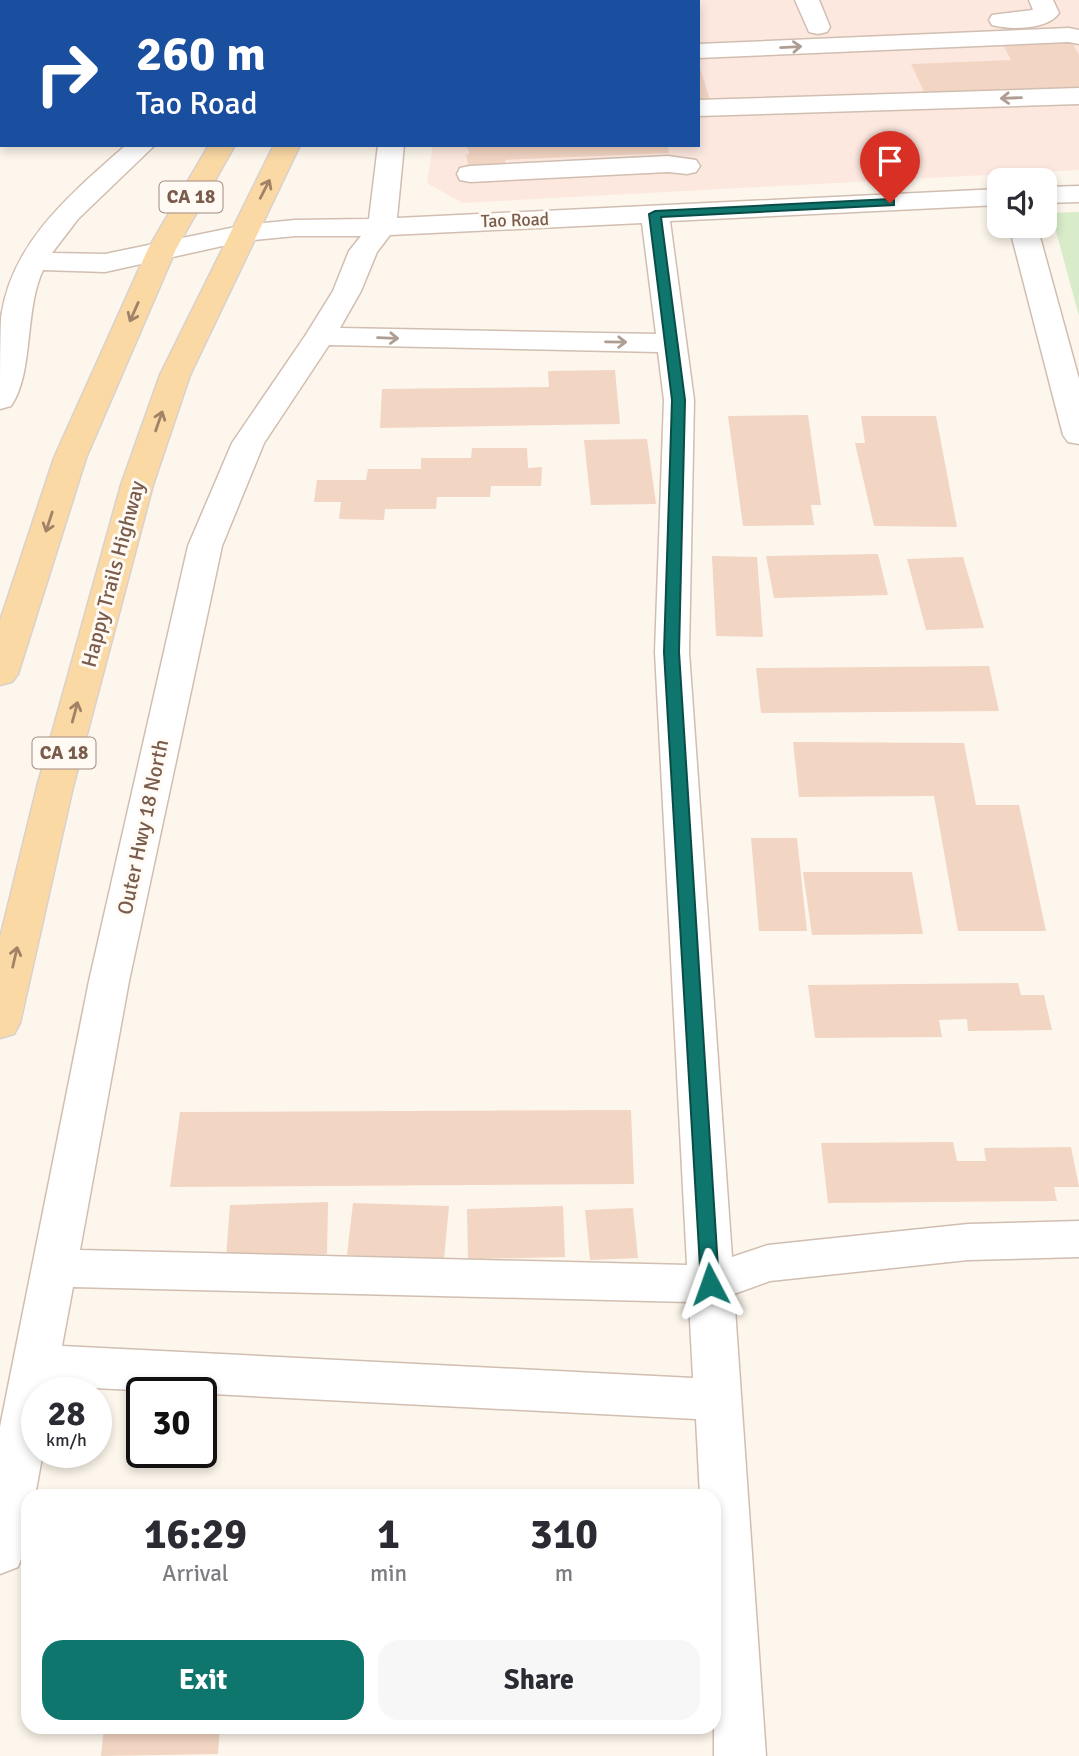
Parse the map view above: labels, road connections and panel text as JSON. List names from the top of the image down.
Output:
{
  "streets": {
    "main road": ["CA 18", "Happy Trails Highway"],
    "street": ["Tao Road", "Outer Hwy 18 North"]
  },
  "crossings": [
    ["CA 18", "Tao Road"],
    ["Tao Road", "Happy Trails Highway"],
    ["Tao Road", "Outer Hwy 18 North"]
  ],
  "page": {
    "turn": ["260 m", "Tao Road"],
    "speed": "28 km/h",
    "limit": "30",
    "eta": [
      "16:29",
      "Arrival",
      "1",
      "min",
      "310",
      "m"
    ],
    "buttons": ["Exit", "Share"]
  }
}
